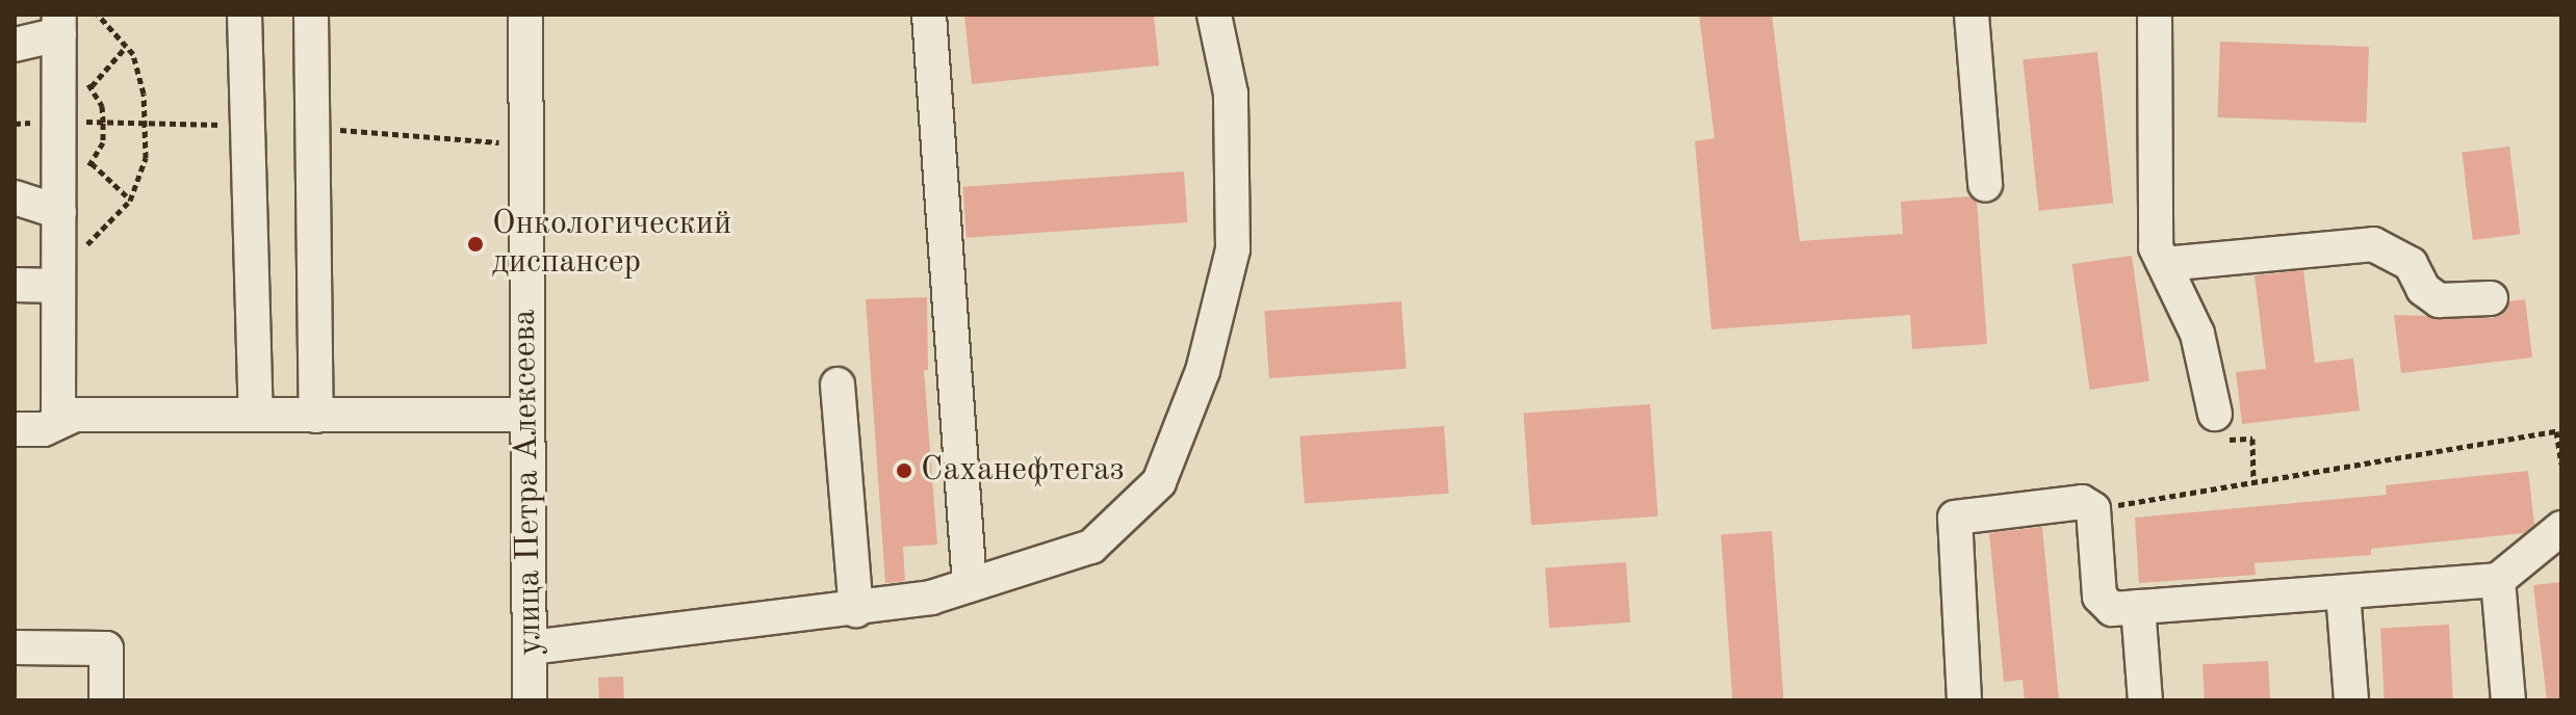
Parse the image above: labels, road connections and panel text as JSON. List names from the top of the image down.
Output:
{
  "streets": {
    "street": ["улица Петра Алексеева"]
  },
  "places": ["Онкологический диспансер", "Саханефтегаз"]
}
